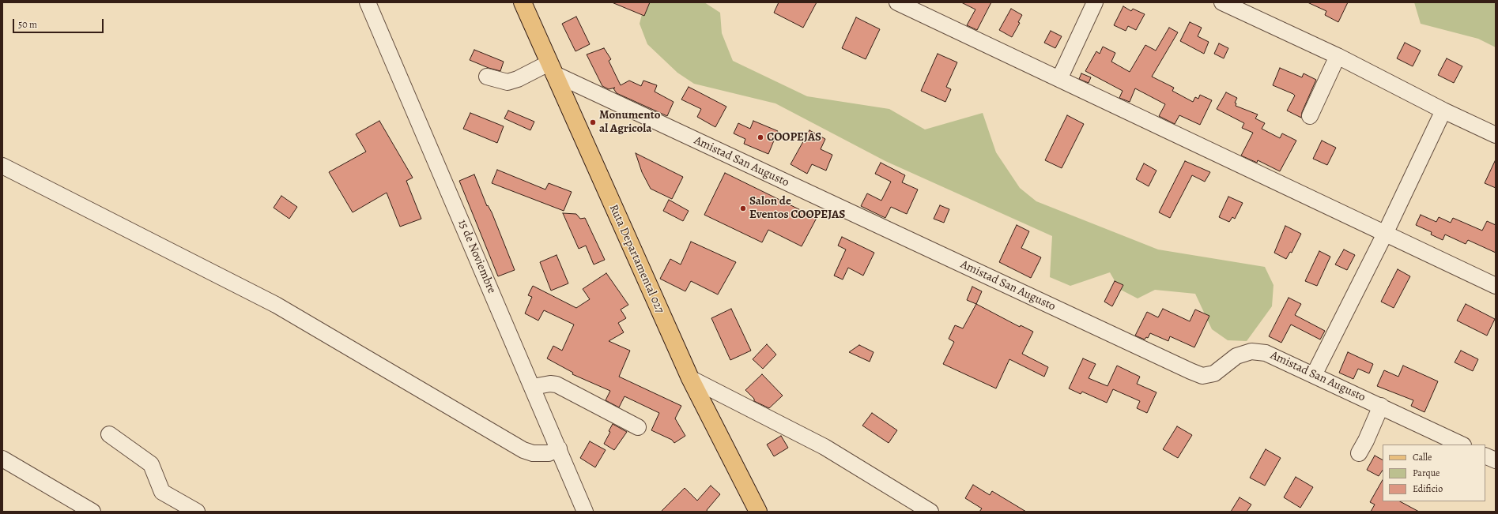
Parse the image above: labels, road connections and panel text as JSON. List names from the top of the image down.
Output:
{
  "streets": {
    "main road": ["Ruta Departamental 027"],
    "street": ["Amistad San Augusto", "15 de Noviembre"]
  },
  "crossings": [
    ["Amistad San Augusto", "Ruta Departamental 027"]
  ],
  "places": ["Monumento al Agricola", "COOPEJAS", "Salon de Eventos COOPEJAS"],
  "legend": ["Calle", "Parque", "Edificio"],
  "scale_bar": "50 m"
}
